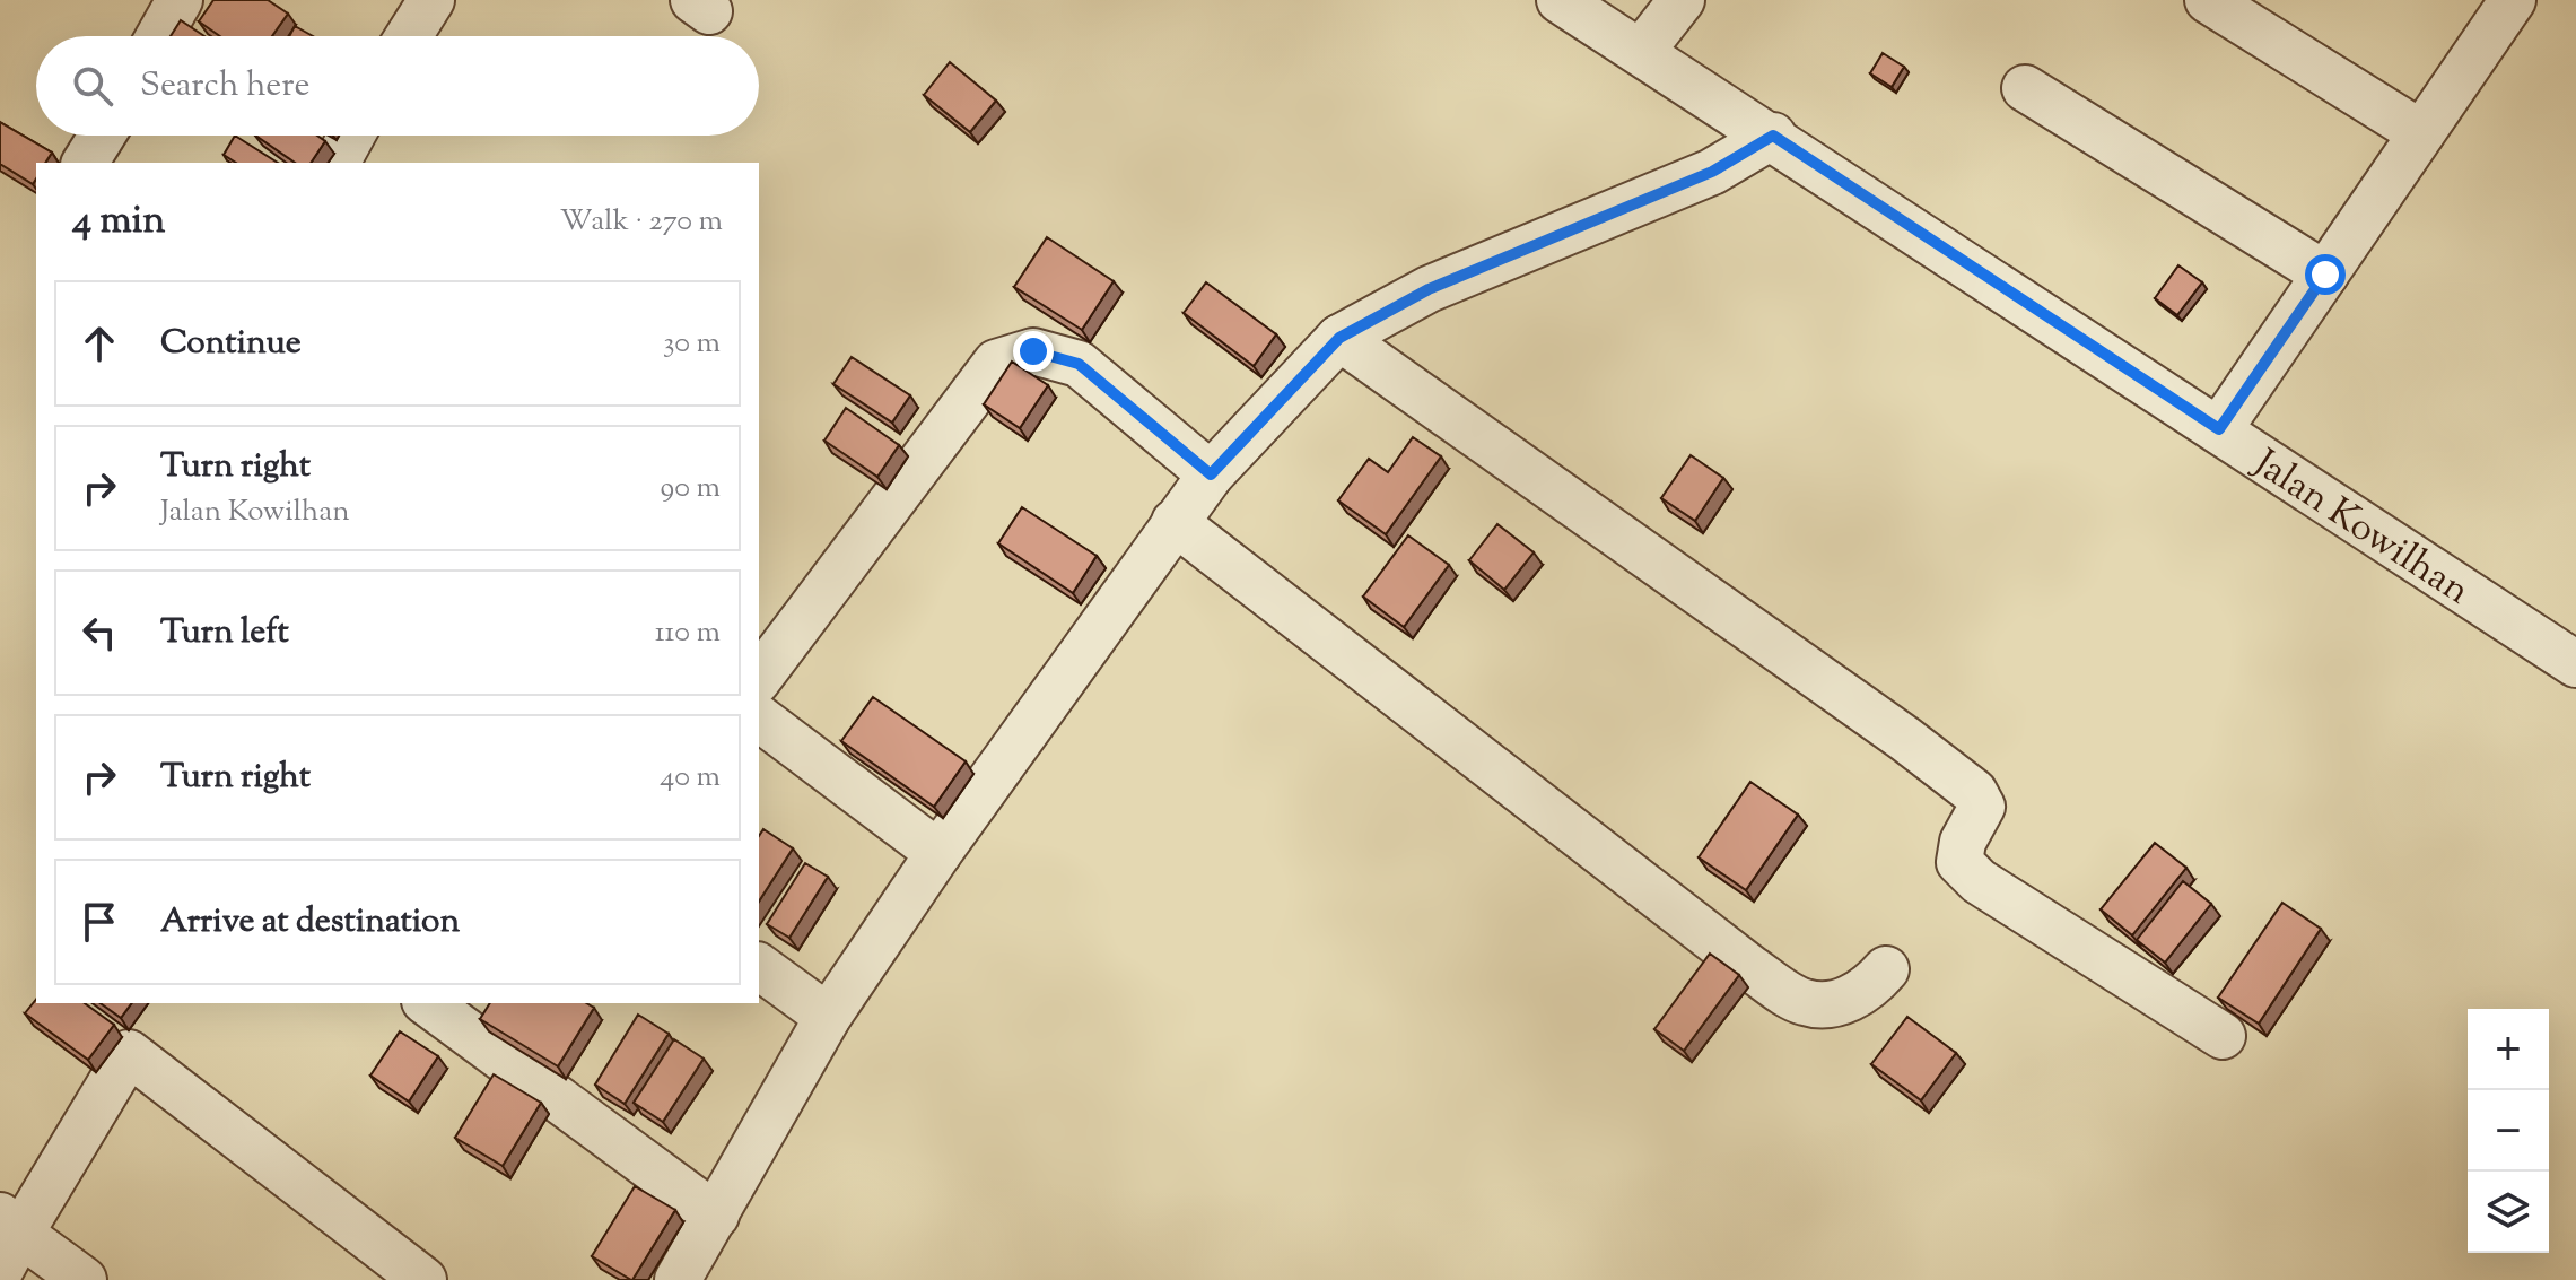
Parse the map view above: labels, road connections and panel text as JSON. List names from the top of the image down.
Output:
{
  "streets": {
    "street": ["Jalan Kowilhan"]
  },
  "page": {
    "search": "Search here",
    "heading": ["4 min", "Walk · 270 m"],
    "list": [
      ["Continue", "30 m"],
      ["Turn right", "Jalan Kowilhan", "90 m"],
      ["Turn left", "110 m"],
      ["Turn right", "40 m"],
      "Arrive at destination"
    ],
    "map_buttons": ["+", "−"]
  }
}
